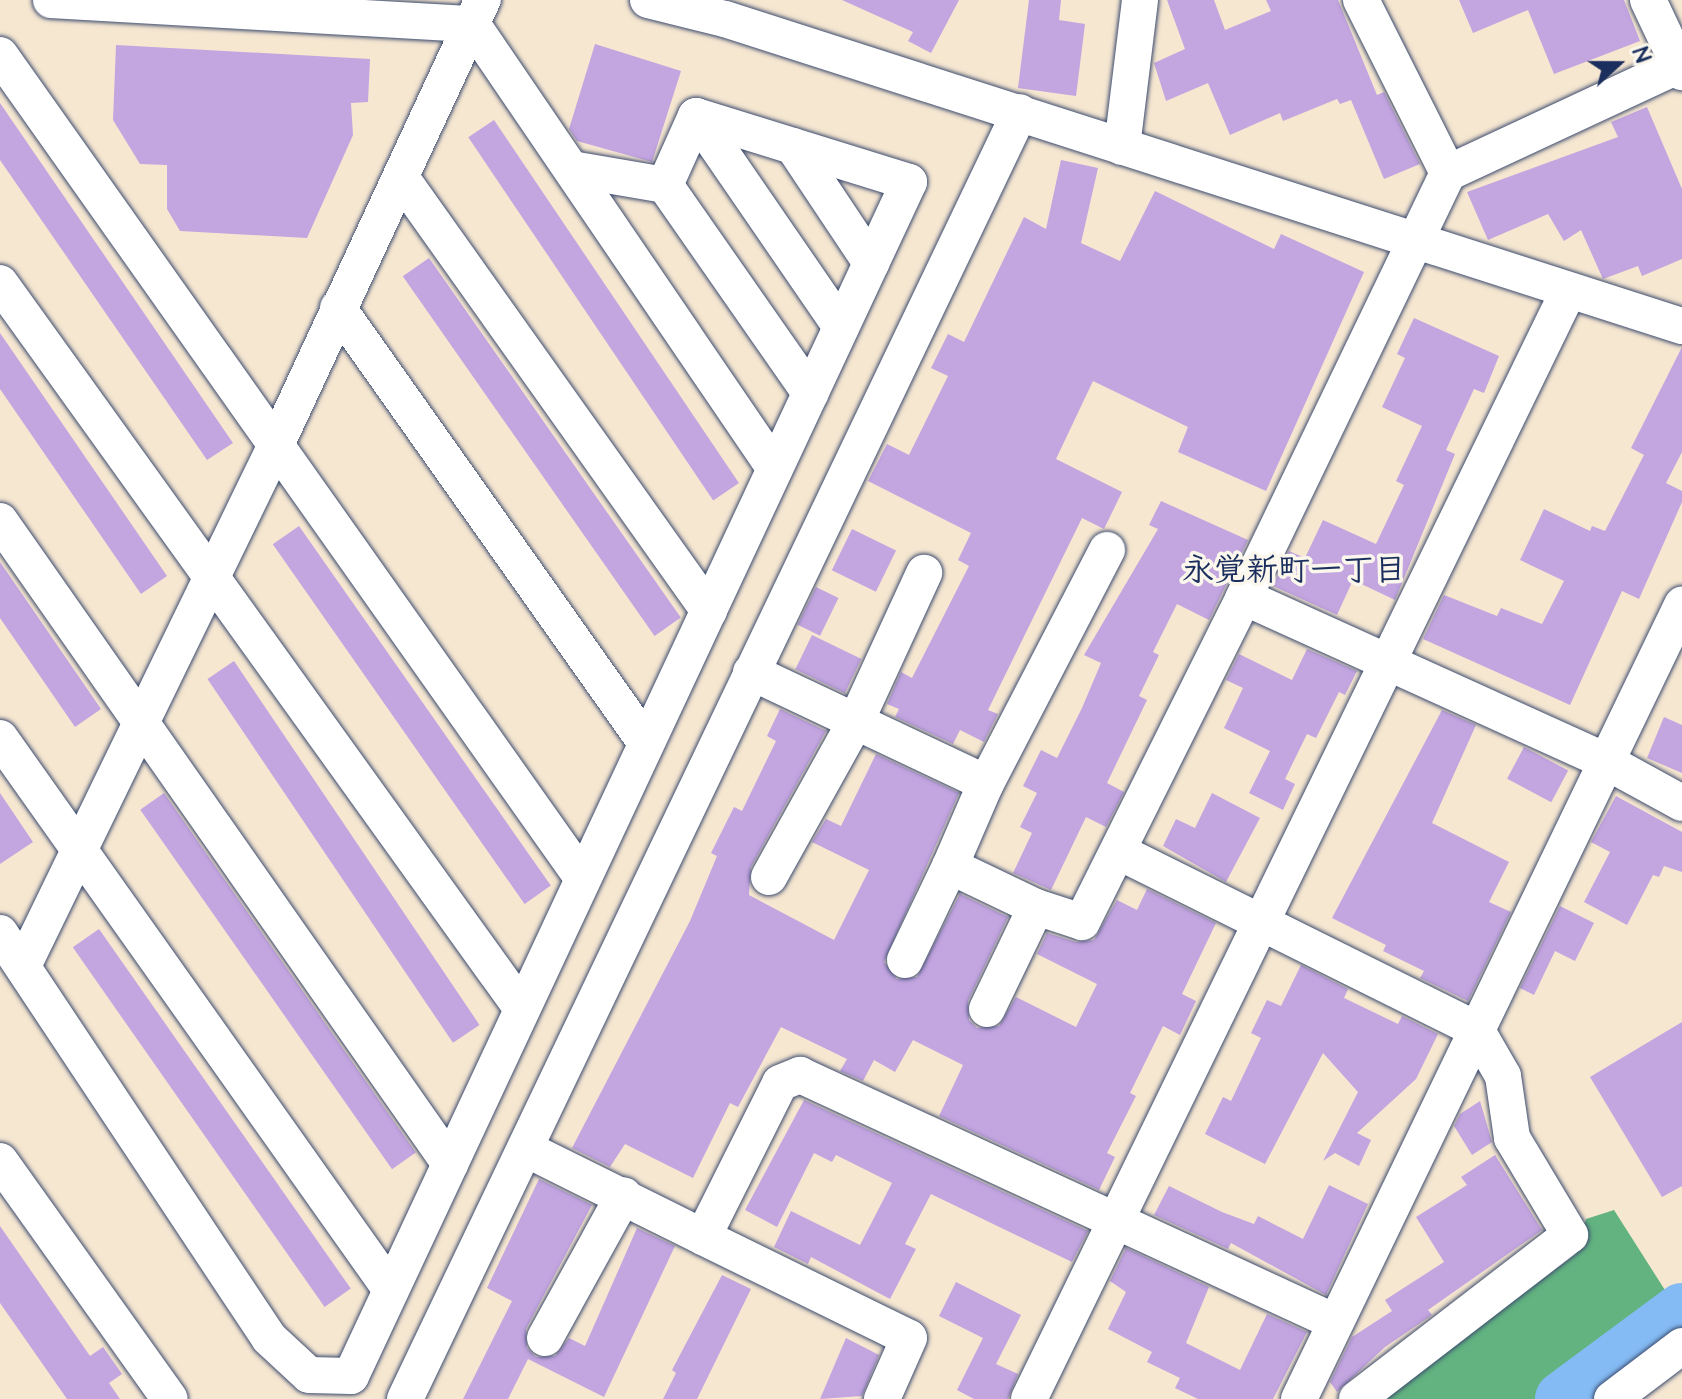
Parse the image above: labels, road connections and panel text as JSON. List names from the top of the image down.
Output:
{
  "districts": ["永覚新町一丁目"],
  "north": "right"
}
